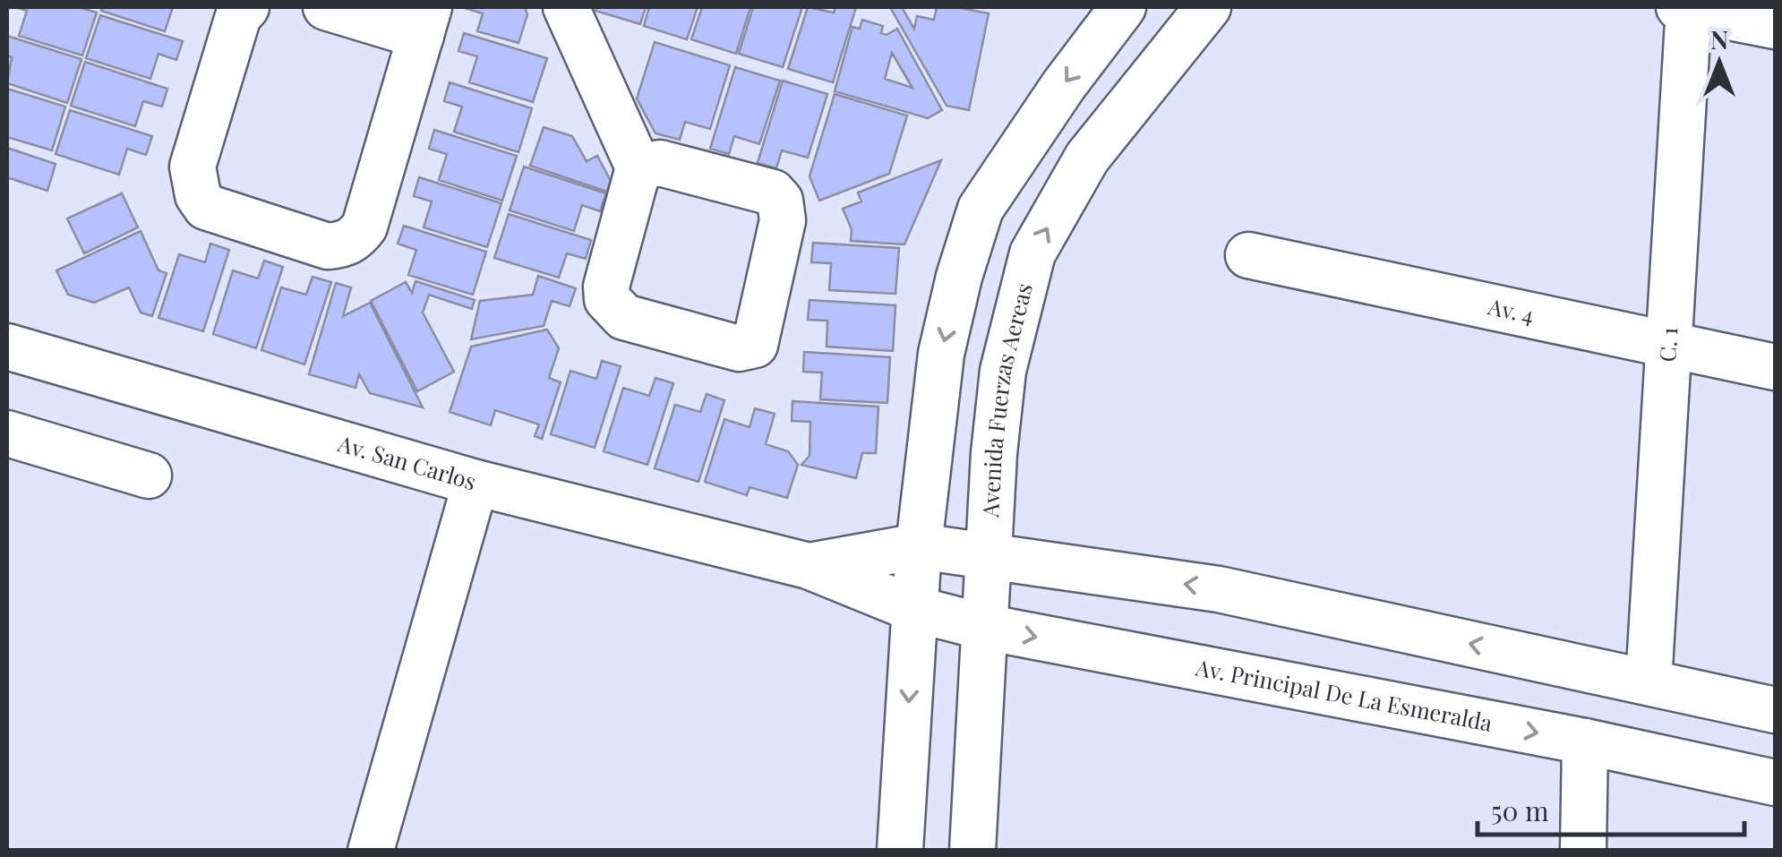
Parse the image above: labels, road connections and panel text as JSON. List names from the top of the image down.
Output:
{
  "streets": {
    "street": [
      "Av. 4",
      "C. 1",
      "Avenida Fuerzas Aereas",
      "Av. San Carlos",
      "Av. Principal De La Esmeralda"
    ]
  },
  "crossings": [
    ["Av. 4", "C. 1"],
    ["Avenida Fuerzas Aereas", "Av. Principal De La Esmeralda"],
    ["Av. San Carlos", "Av. Principal De La Esmeralda"]
  ],
  "scale_bar": "50 m",
  "north": "top"
}
